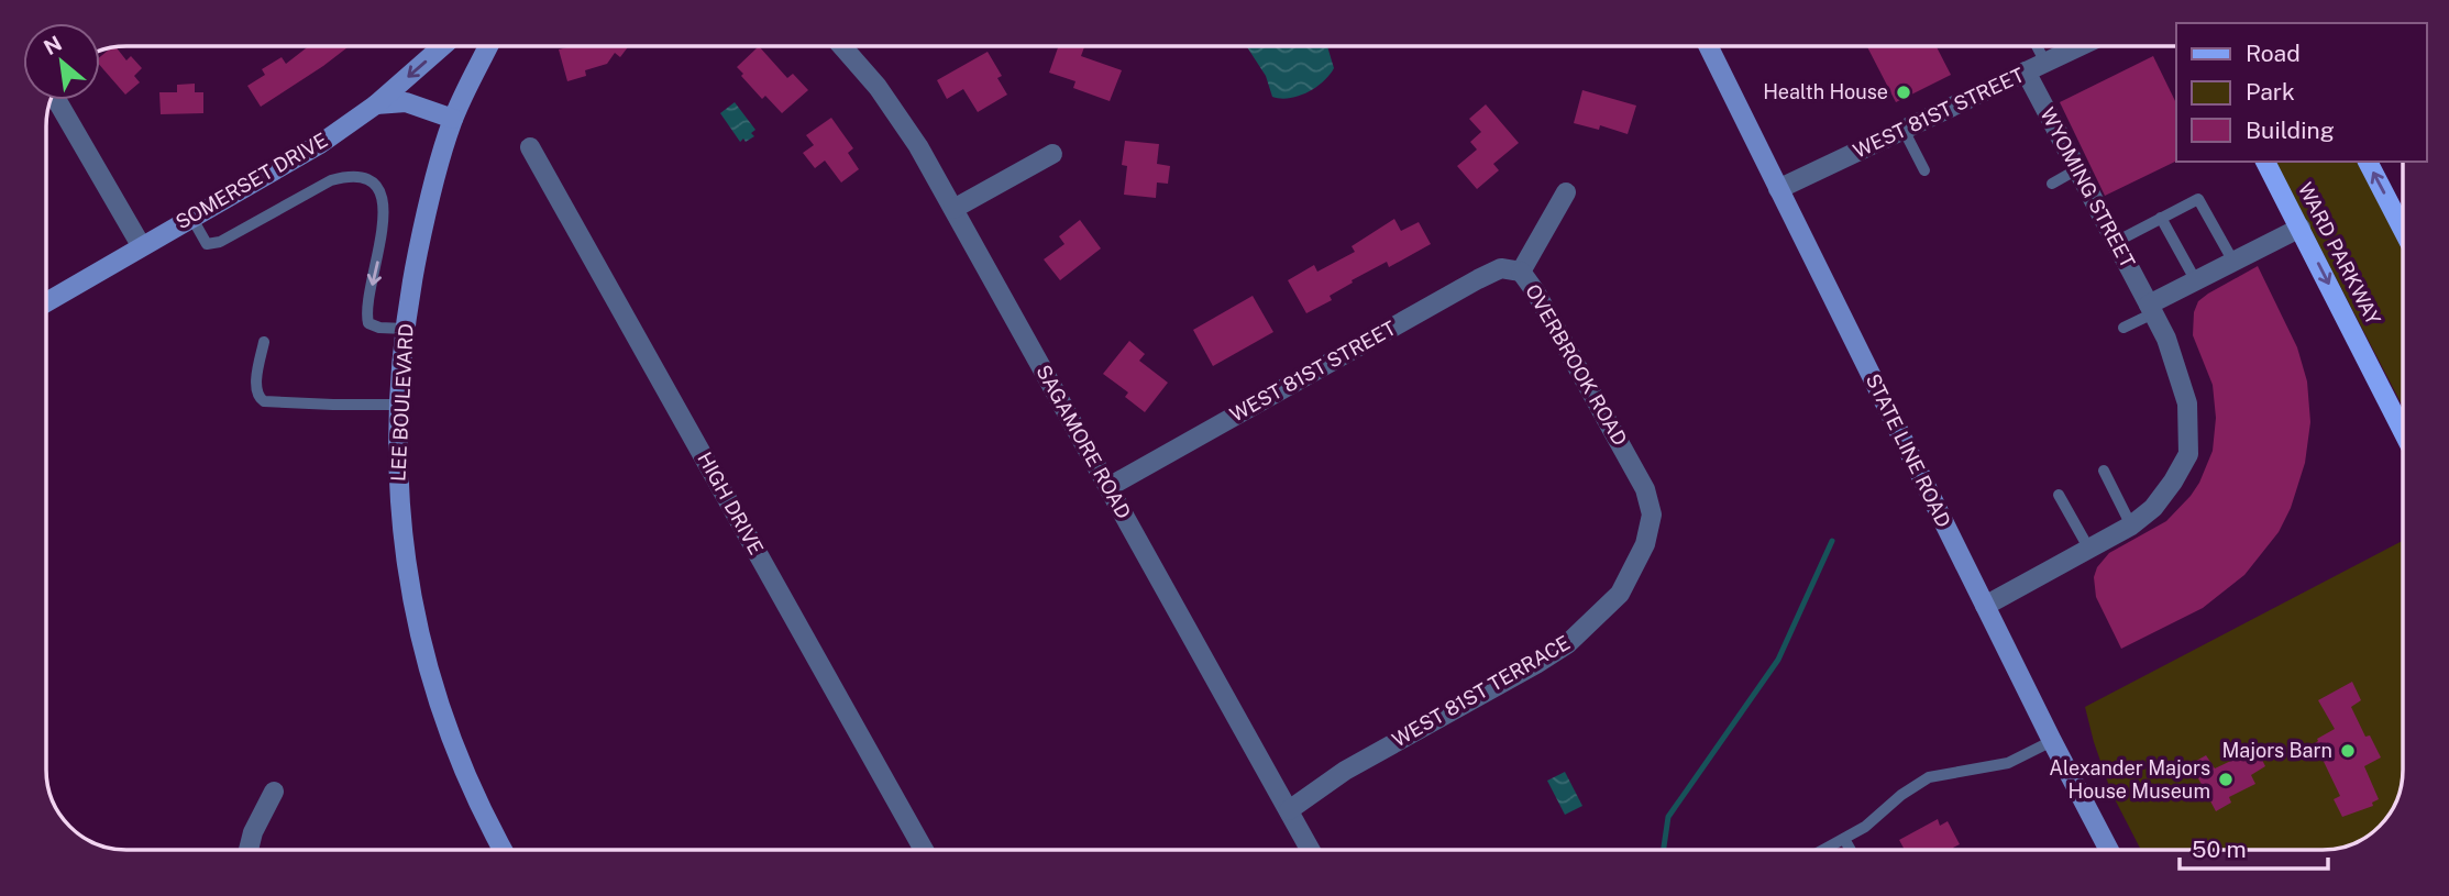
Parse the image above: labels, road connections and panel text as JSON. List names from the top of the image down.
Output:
{
  "streets": {
    "main road": ["WARD PARKWAY"],
    "street": [
      "WEST 81ST STREET",
      "SOMERSET DRIVE",
      "WYOMING STREET",
      "OVERBROOK ROAD",
      "LEE BOULEVARD",
      "SAGAMORE ROAD",
      "STATE LINE ROAD",
      "HIGH DRIVE",
      "WEST 81ST TERRACE"
    ]
  },
  "crossings": [
    ["WEST 81ST STREET", "WYOMING STREET"],
    ["WEST 81ST STREET", "OVERBROOK ROAD"],
    ["WEST 81ST STREET", "SAGAMORE ROAD"],
    ["WEST 81ST STREET", "STATE LINE ROAD"],
    ["WYOMING STREET", "STATE LINE ROAD"],
    ["OVERBROOK ROAD", "WEST 81ST TERRACE"],
    ["SAGAMORE ROAD", "WEST 81ST TERRACE"]
  ],
  "one_way": ["WARD PARKWAY"],
  "places": ["Health House", "Majors Barn", "Alexander Majors House Museum"],
  "legend": ["Road", "Park", "Building"],
  "scale_bar": "50 m",
  "north": "top left"
}
